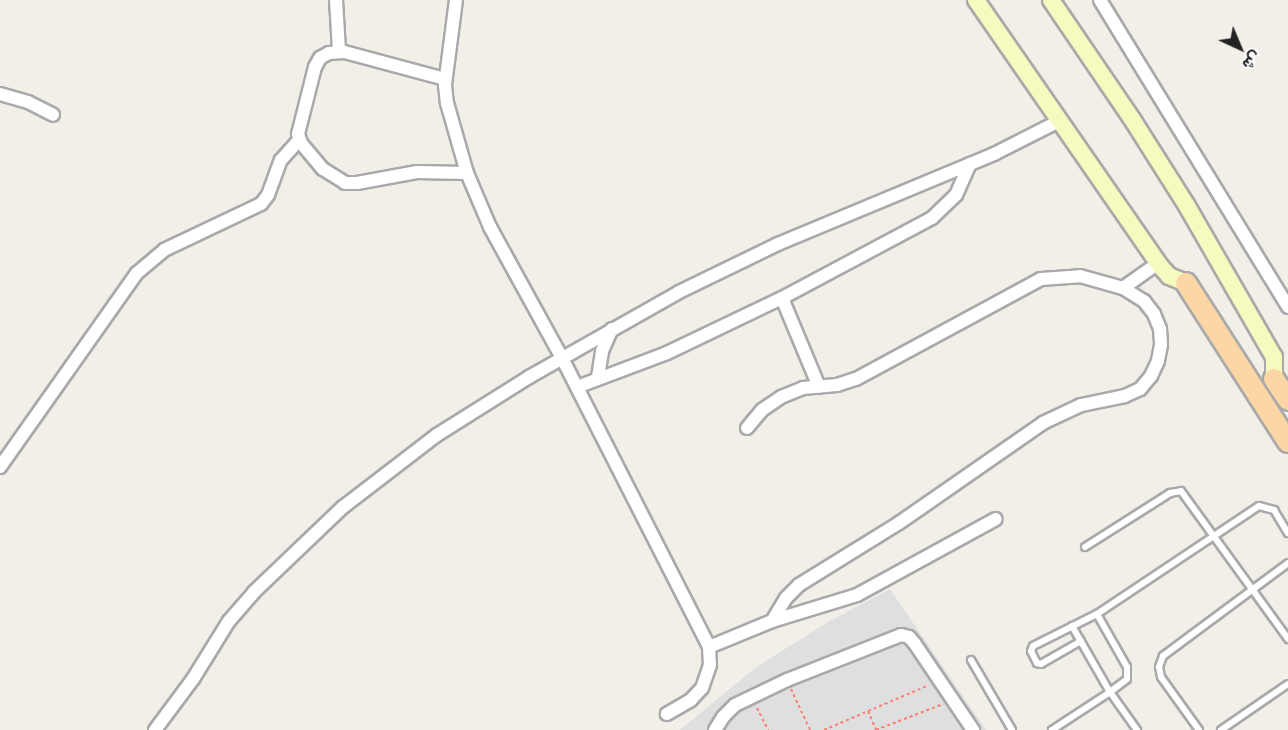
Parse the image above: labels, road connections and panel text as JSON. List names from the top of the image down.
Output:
{
  "north": "bottom right"
}
